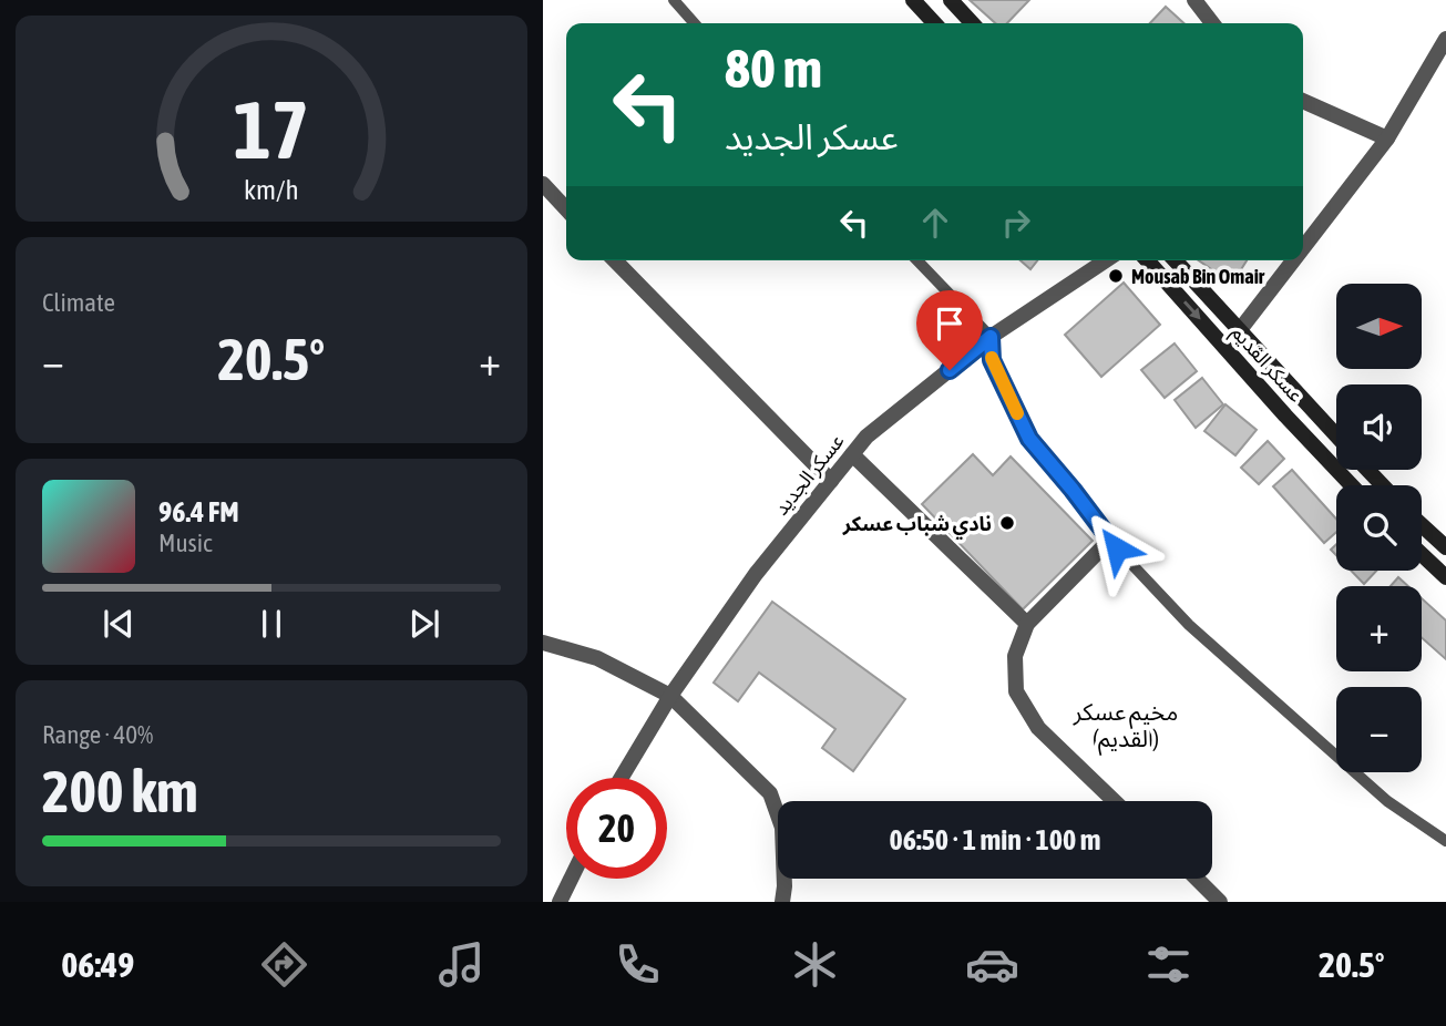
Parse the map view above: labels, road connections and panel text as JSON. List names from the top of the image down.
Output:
{
  "streets": {
    "street": ["عسكر القديم", "عسكر الجديد"]
  },
  "districts": ["مخيم عسكر (القديم)"],
  "places": ["Mousab Bin Omair", "نادي شباب عسكر"],
  "north": "right",
  "page": {
    "turn": ["80 m", "عسكر الجديد"],
    "tile": [
      "Climate",
      ["Range · 40%", "200 km"]
    ],
    "map_buttons": ["+", "−"],
    "heat": ["−", "20.5°", "+"],
    "song": ["96.4 FM", "Music"],
    "limit": "20",
    "trip": "06:50 · 1 min · 100 m",
    "tabs": ["06:49", "20.5°"],
    "gauge": ["17", "km/h"]
  }
}
